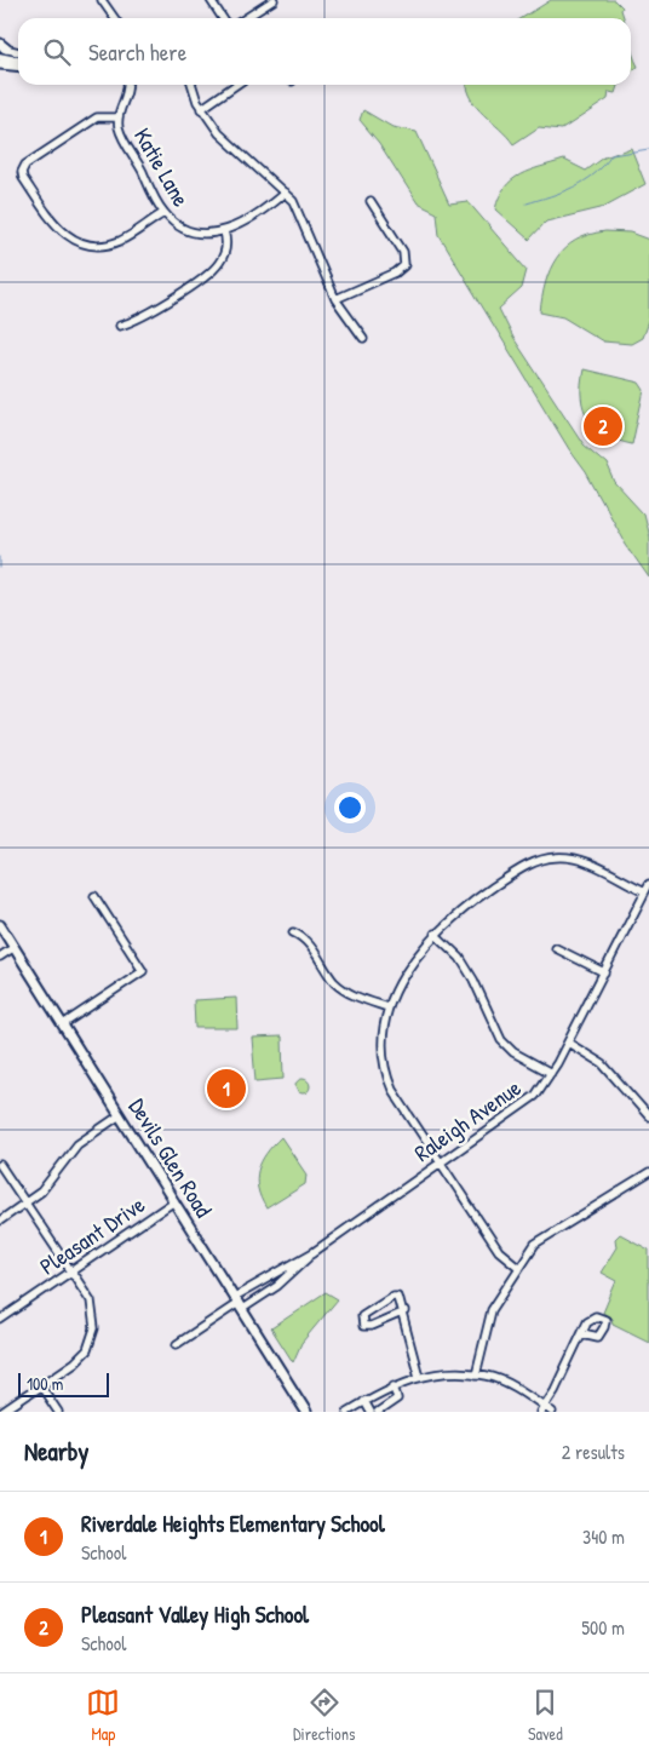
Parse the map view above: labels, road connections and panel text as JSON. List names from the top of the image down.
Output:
{
  "streets": {
    "main road": ["Devils Glen Road"],
    "street": ["Katie Lane", "Raleigh Avenue", "Pleasant Drive"]
  },
  "crossings": [
    ["Raleigh Avenue", "Devils Glen Road"],
    ["Devils Glen Road", "Pleasant Drive"]
  ],
  "scale_bar": "100 m",
  "page": {
    "search": "Search here",
    "pins": ["2", "1"],
    "scale": "100 m",
    "heading": ["Nearby", "2 results"],
    "list": [
      {
        "mark": "1",
        "name": "Riverdale Heights Elementary School",
        "note": "School",
        "value": "340 m"
      },
      {
        "mark": "2",
        "name": "Pleasant Valley High School",
        "note": "School",
        "value": "500 m"
      }
    ],
    "nav": ["Map", "Directions", "Saved"]
  }
}
